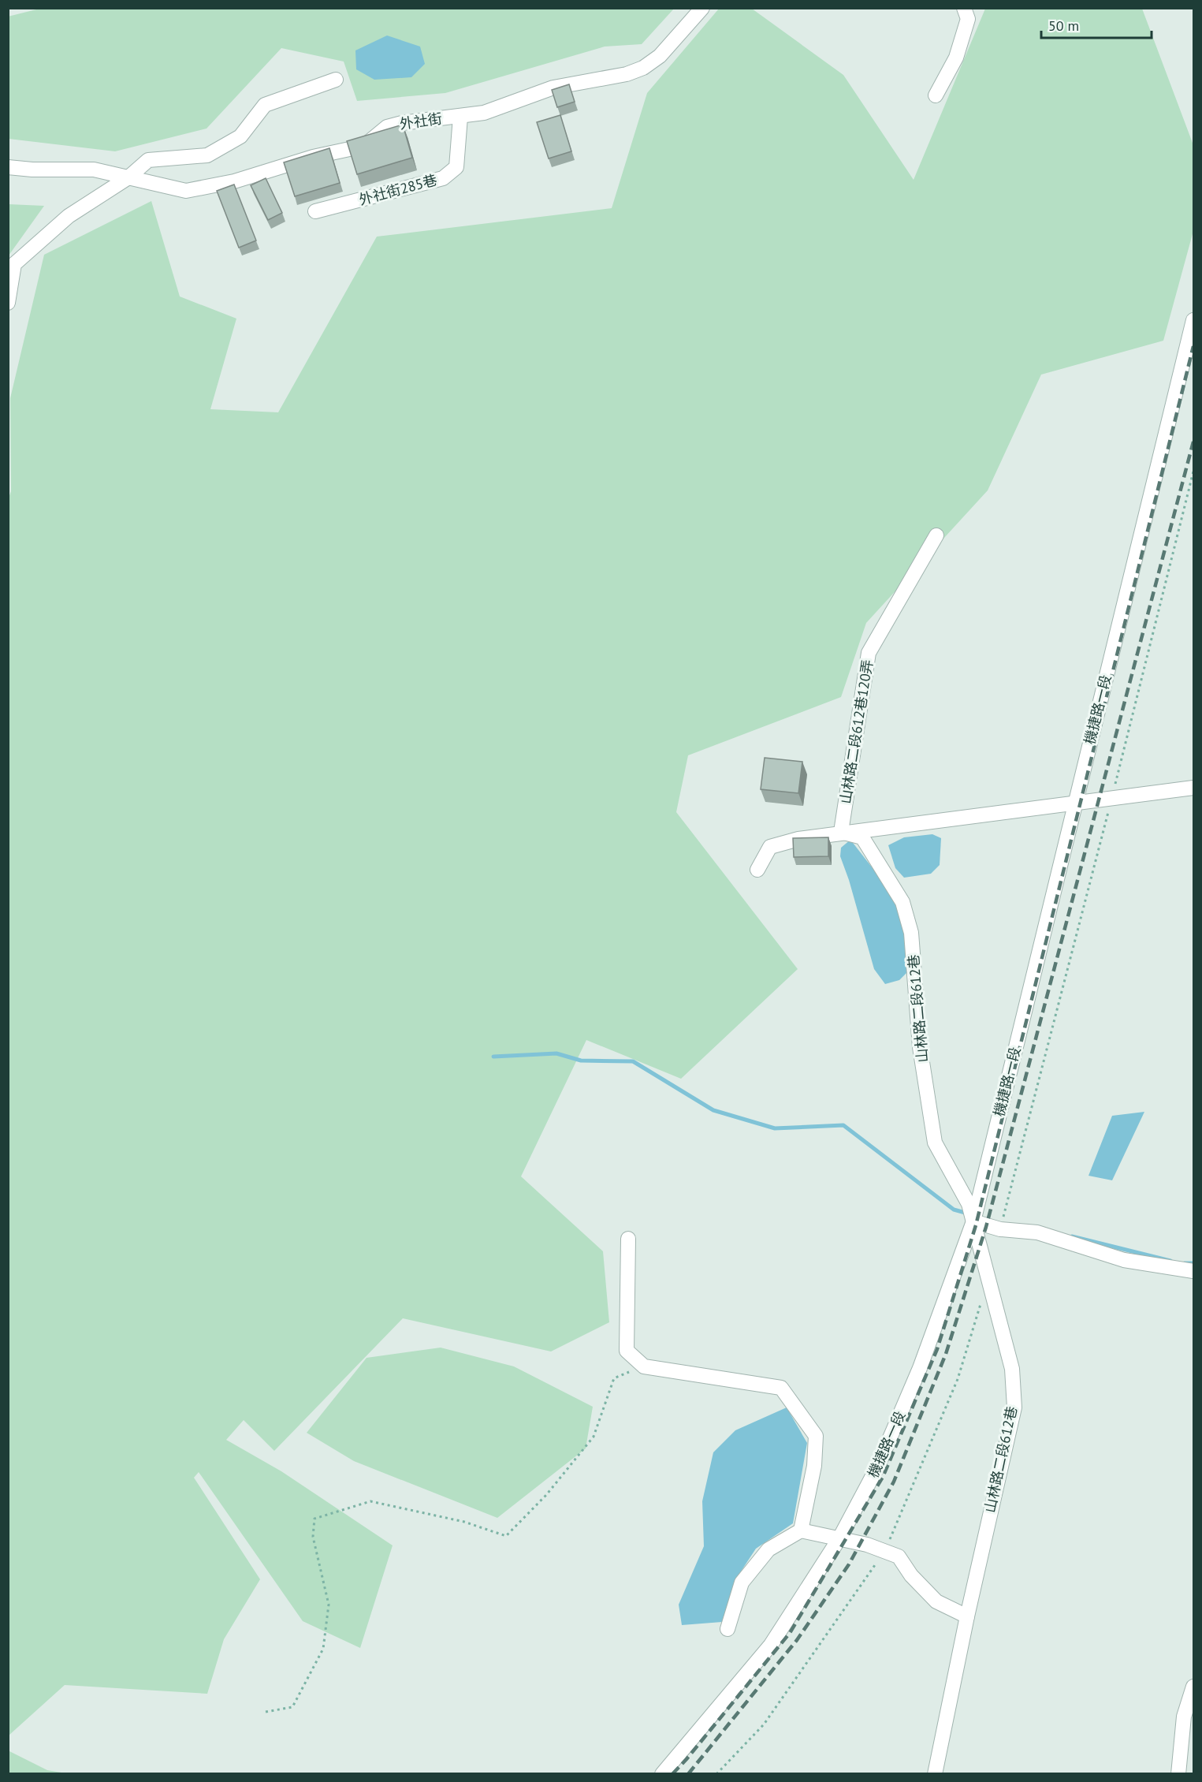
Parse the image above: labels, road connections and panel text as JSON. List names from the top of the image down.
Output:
{
  "streets": {
    "street": [
      "外社街",
      "外社街285巷",
      "機捷路一段",
      "山林路二段612巷120弄",
      "山林路二段612巷"
    ]
  },
  "crossings": [
    ["外社街", "外社街285巷"],
    ["機捷路一段", "山林路二段612巷"],
    ["山林路二段612巷120弄", "山林路二段612巷"]
  ],
  "scale_bar": "50 m"
}
